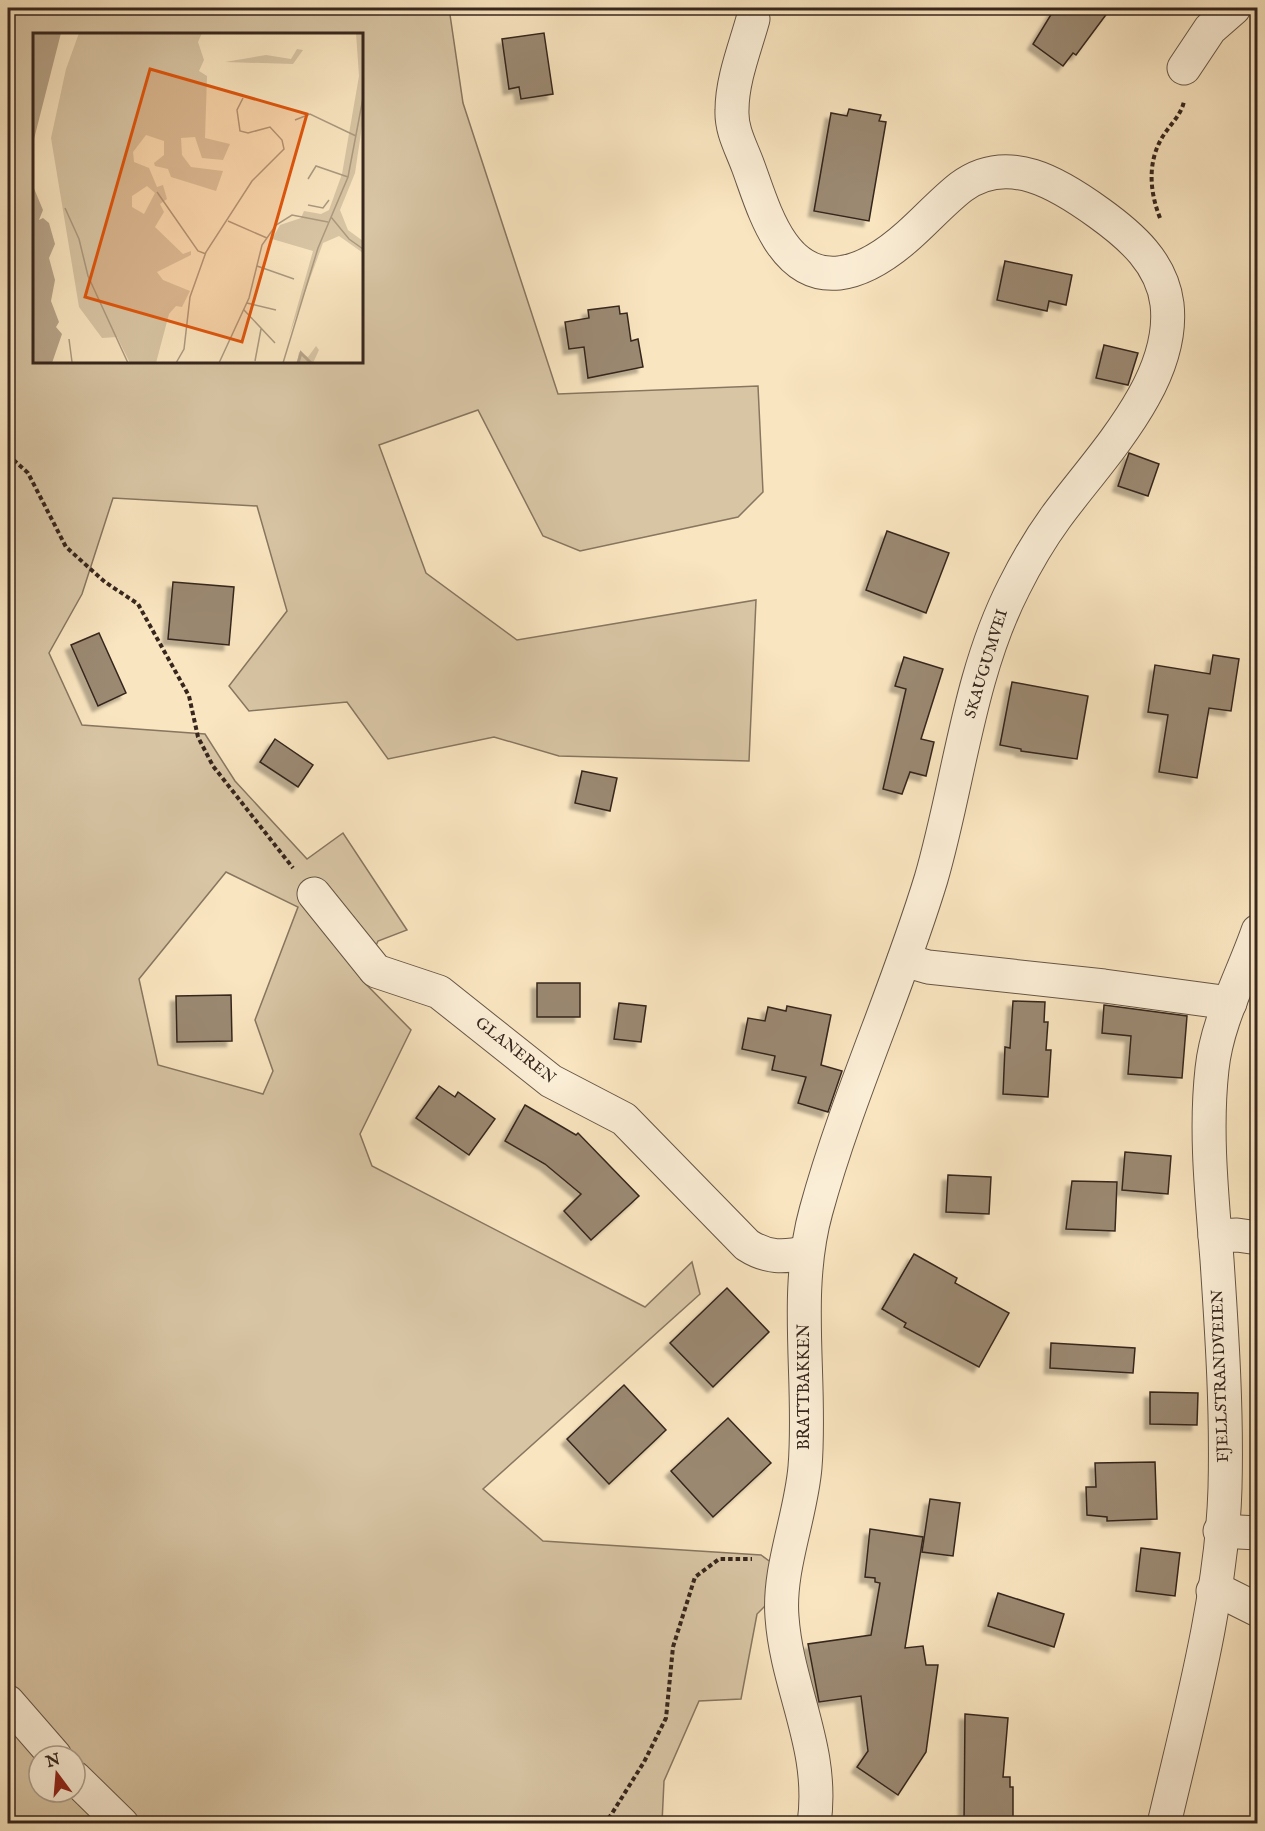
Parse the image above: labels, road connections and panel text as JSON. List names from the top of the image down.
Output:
{
  "streets": {
    "street": [
      "SKAUGUMVEI",
      "GLANEREN",
      "FJELLSTRANDVEIEN",
      "BRATTBAKKEN"
    ]
  },
  "crossings": [
    ["SKAUGUMVEI", "BRATTBAKKEN"],
    ["GLANEREN", "BRATTBAKKEN"]
  ],
  "north": "top"
}
